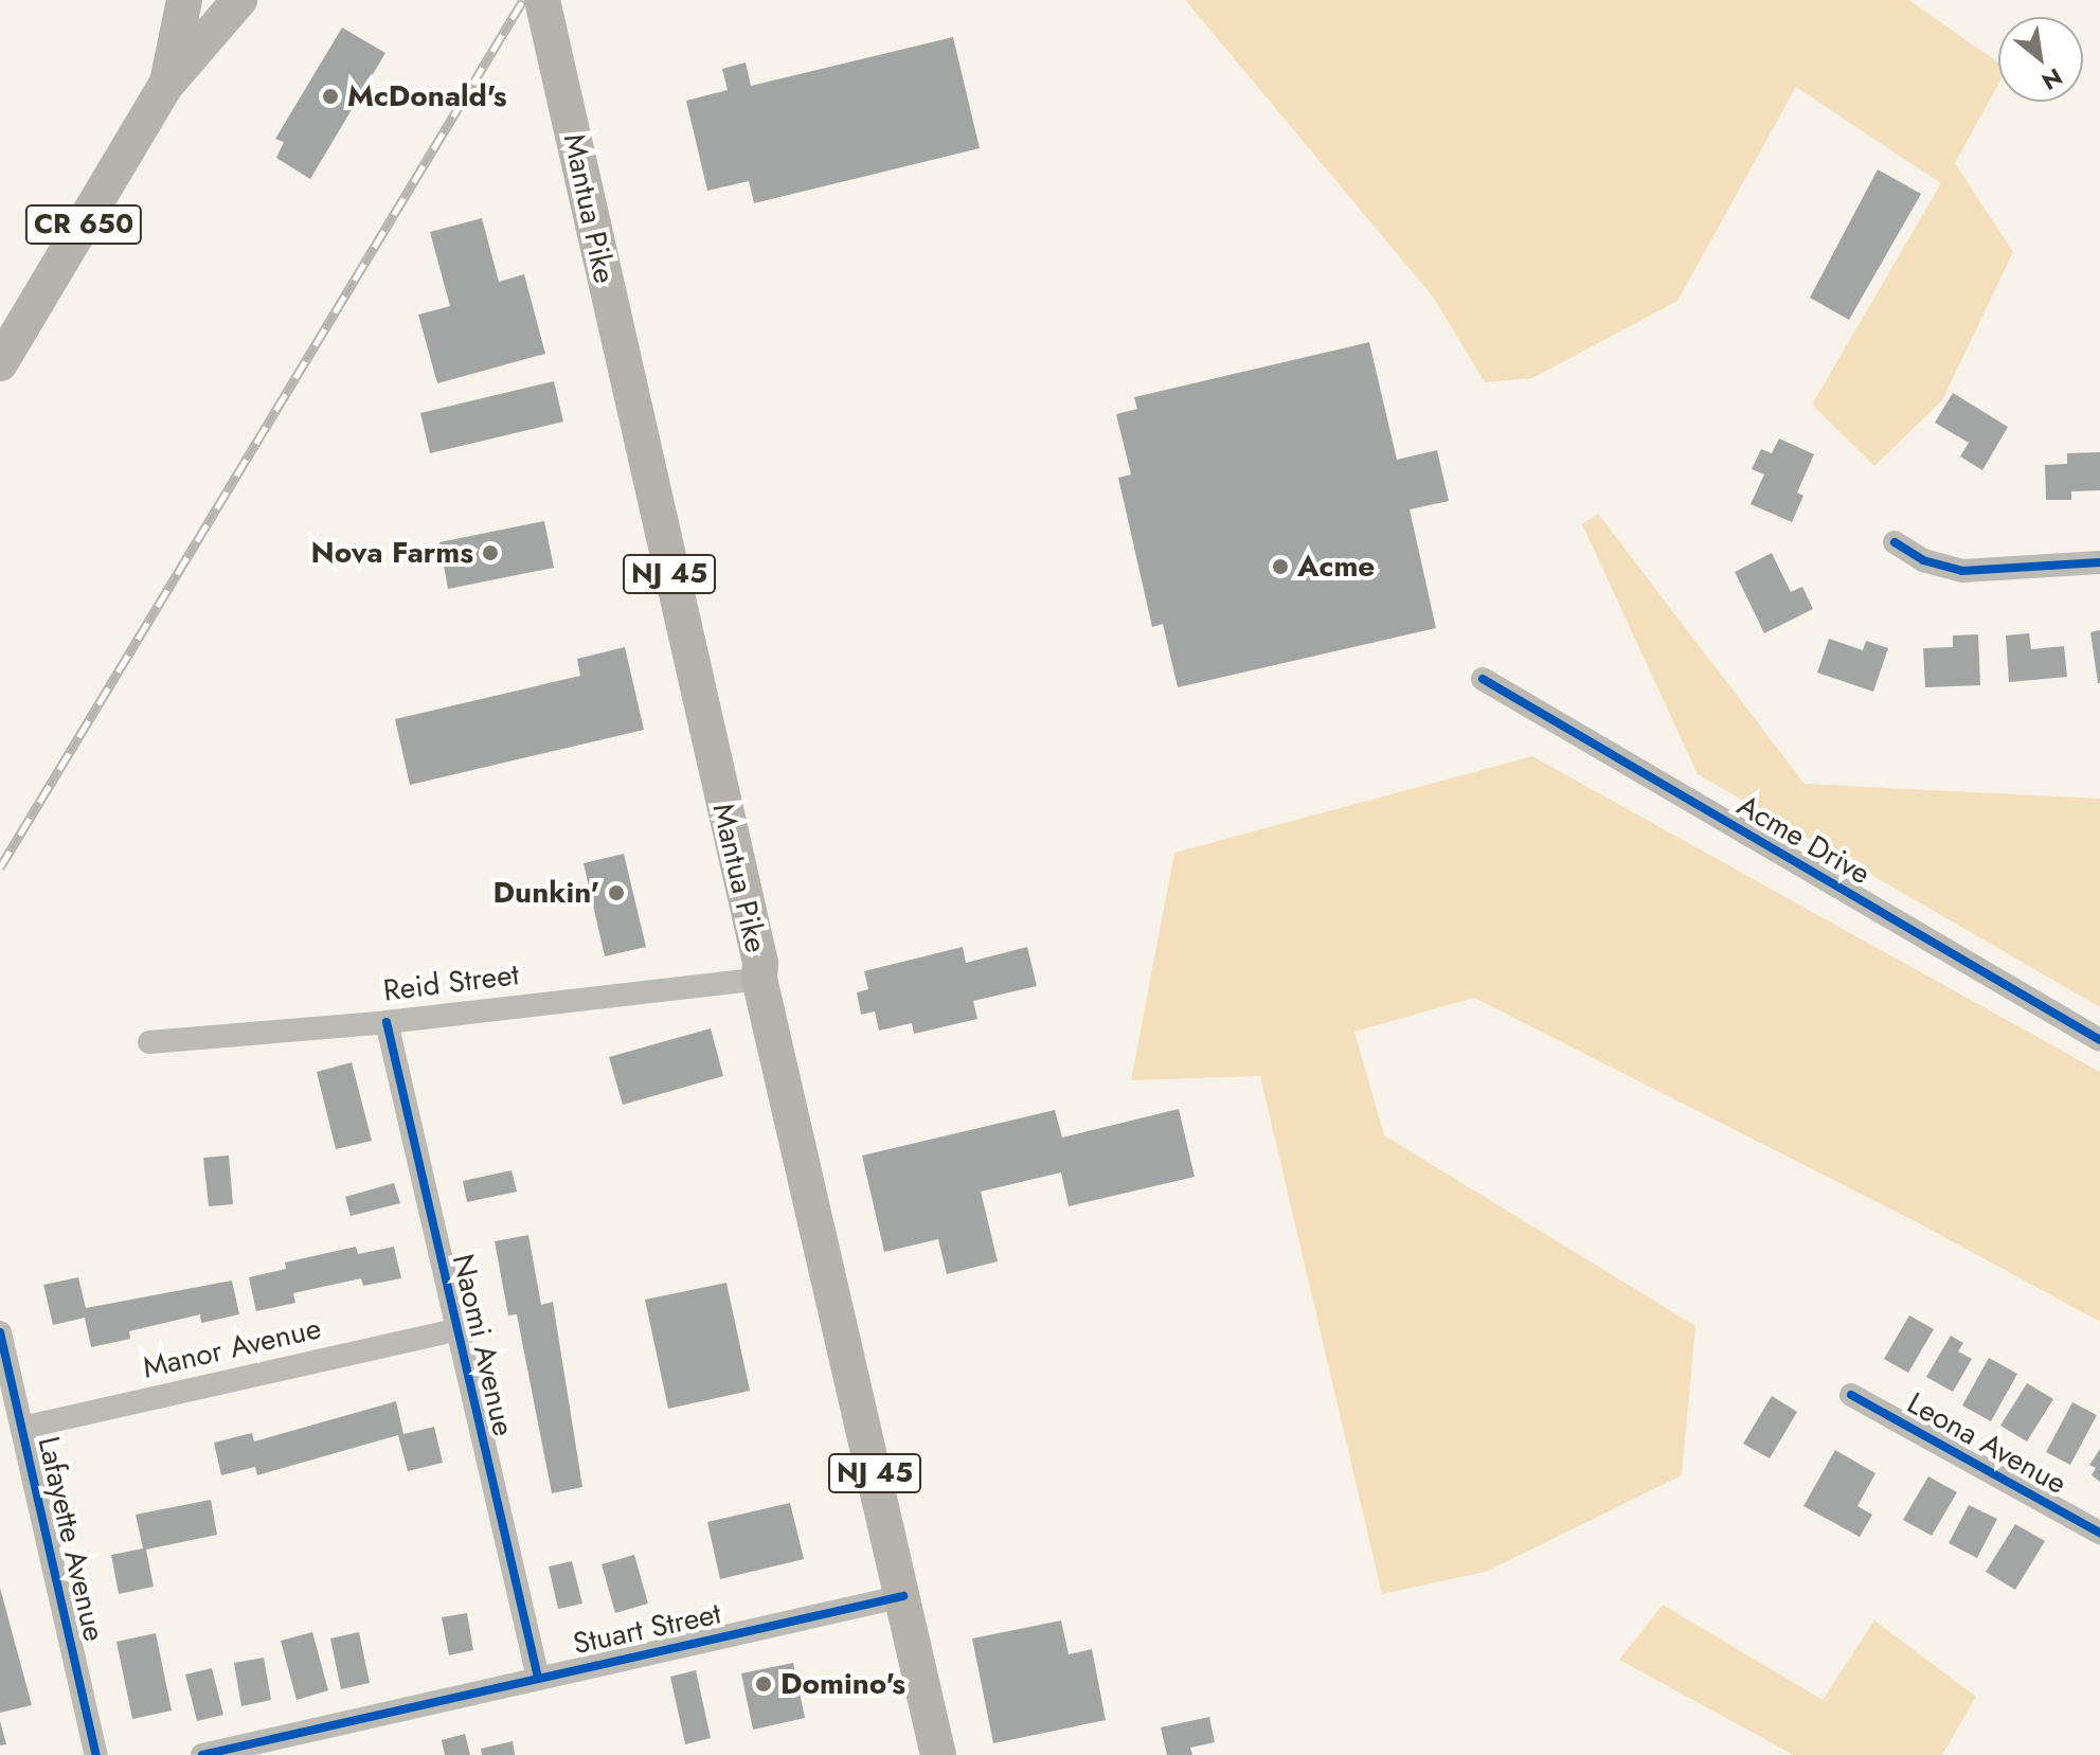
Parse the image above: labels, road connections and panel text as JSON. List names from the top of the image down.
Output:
{
  "streets": {
    "main road": ["Mantua Pike", "CR 650", "NJ 45"],
    "street": [
      "Acme Drive",
      "Reid Street",
      "Naomi Avenue",
      "Manor Avenue",
      "Leona Avenue",
      "Lafayette Avenue",
      "Stuart Street"
    ]
  },
  "crossings": [
    ["Mantua Pike", "Reid Street"],
    ["Mantua Pike", "Stuart Street"],
    ["Reid Street", "Naomi Avenue"],
    ["Naomi Avenue", "Manor Avenue"],
    ["Naomi Avenue", "Stuart Street"],
    ["Manor Avenue", "Lafayette Avenue"]
  ],
  "places": [
    "McDonald's",
    "Nova Farms",
    "Acme",
    "Dunkin'",
    "Domino's"
  ],
  "north": "bottom right"
}
